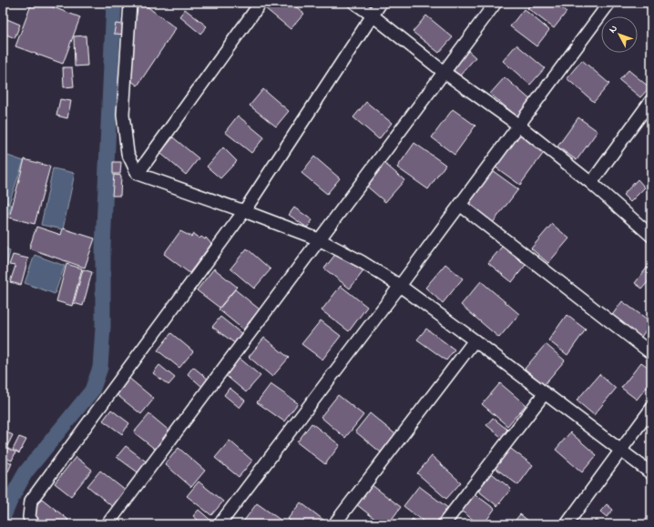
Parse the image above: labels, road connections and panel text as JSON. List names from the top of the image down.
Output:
{
  "north": "top left"
}
